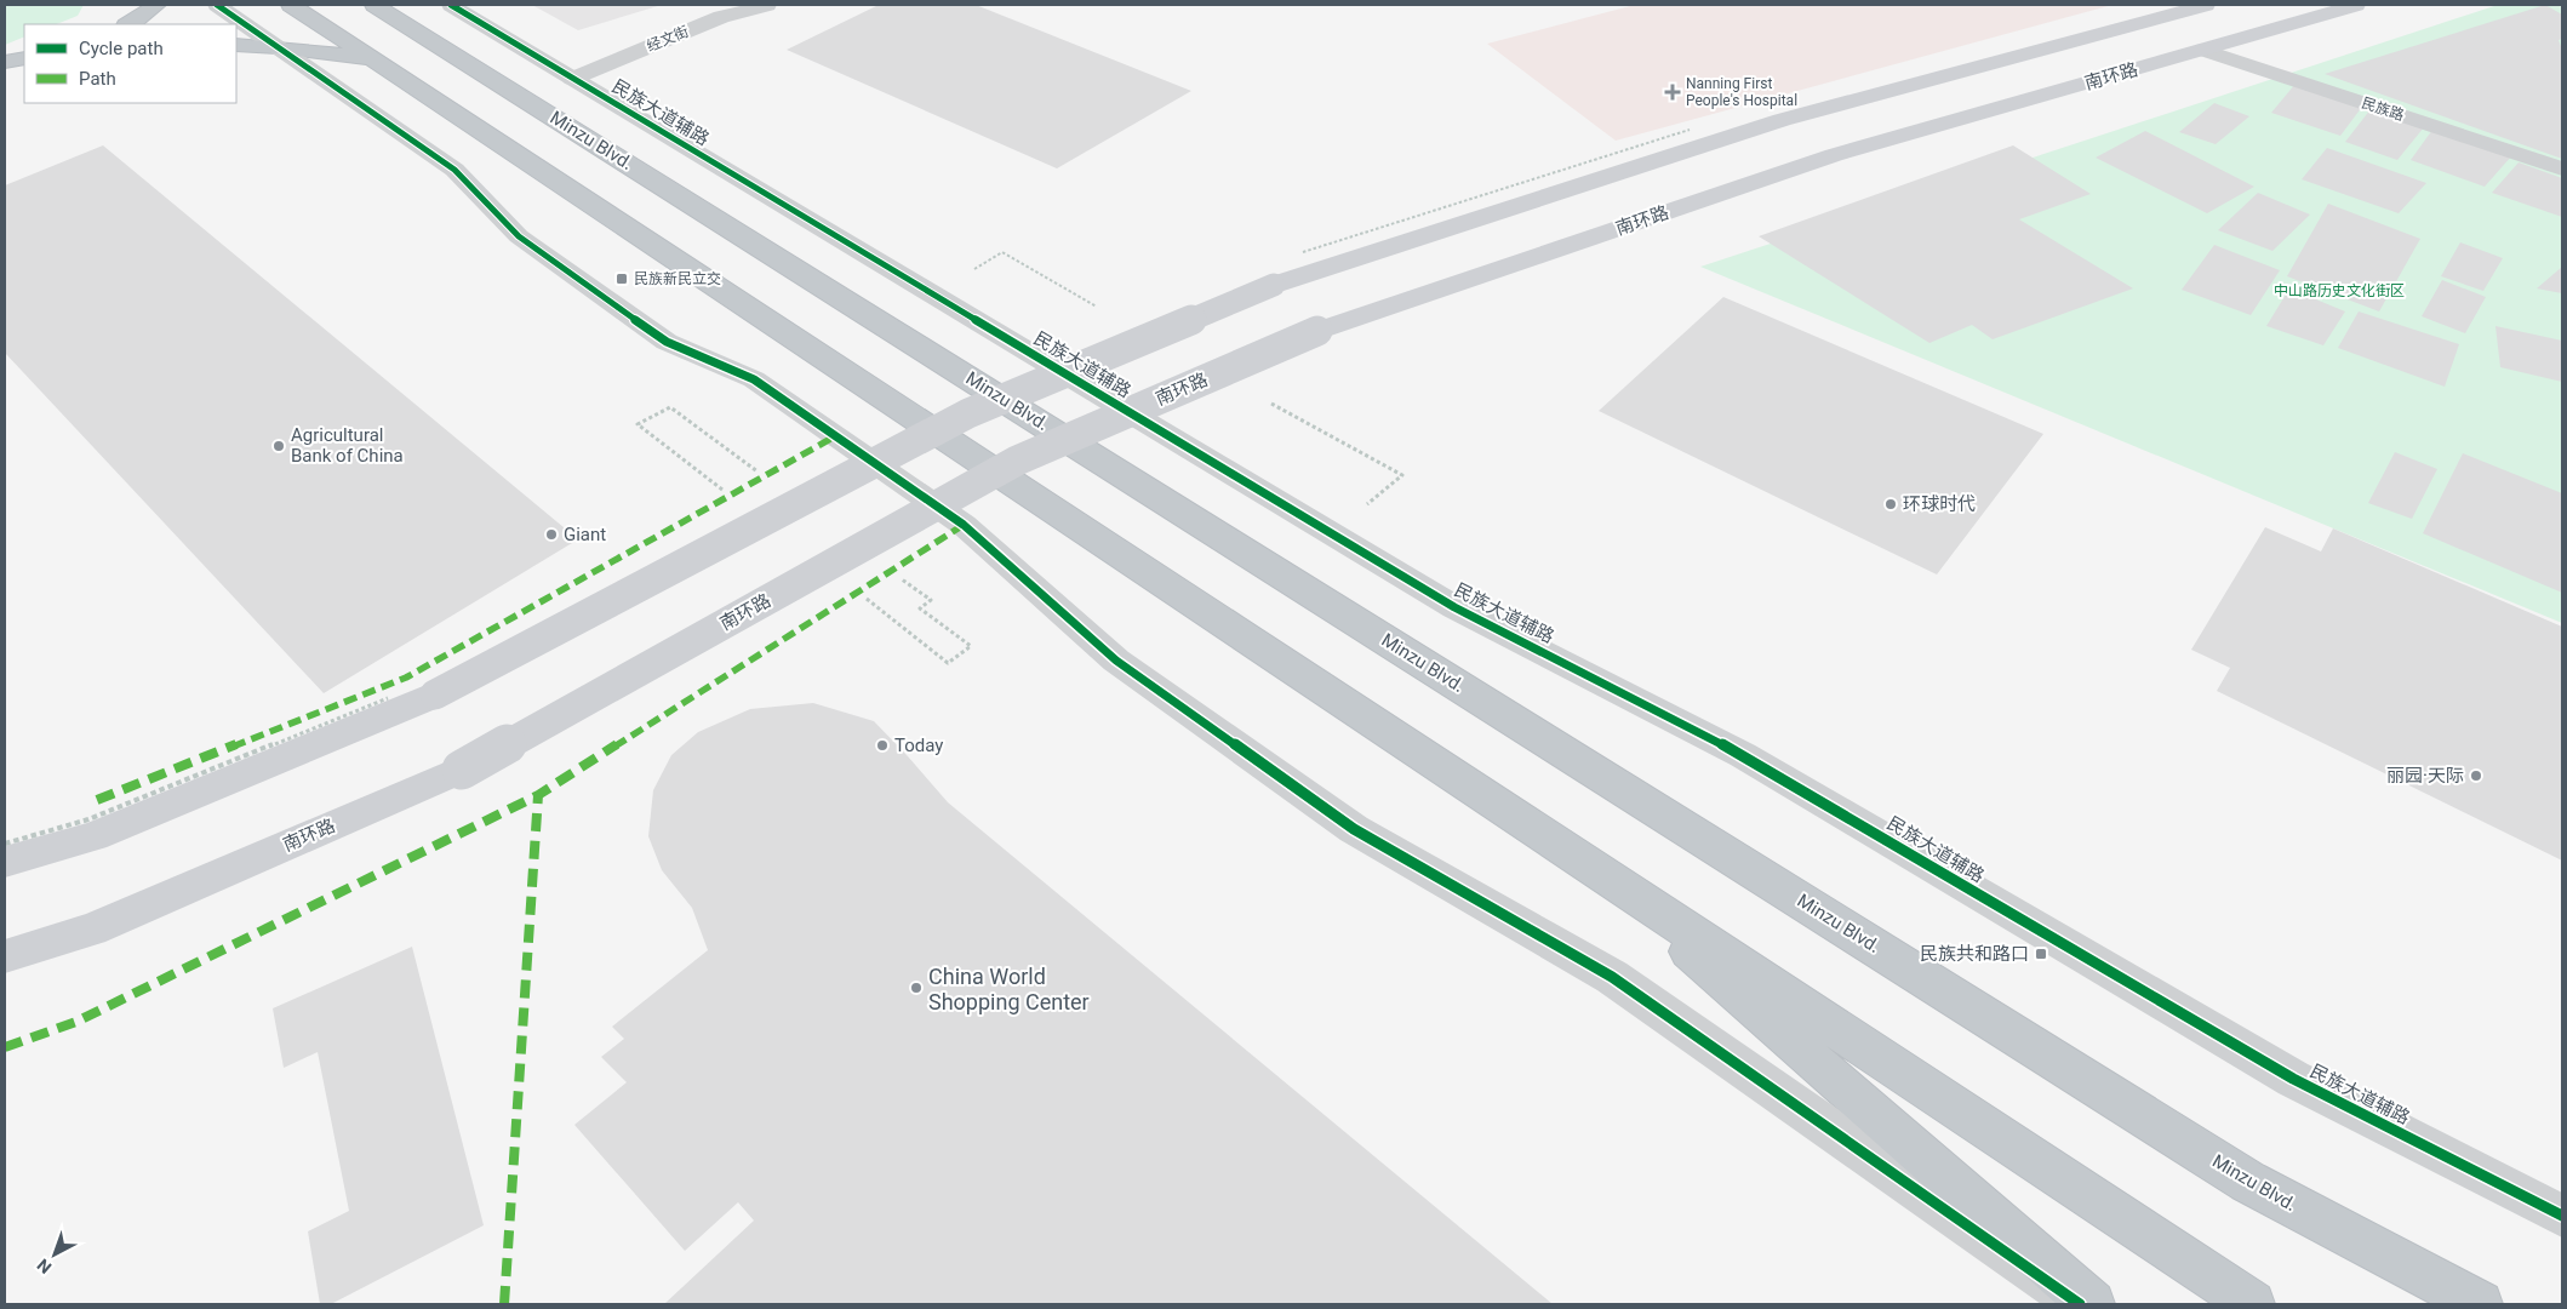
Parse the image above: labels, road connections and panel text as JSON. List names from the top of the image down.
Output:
{
  "streets": {
    "highway": ["Minzu Blvd."],
    "main road": ["南环路"],
    "street": ["经文街", "民族路", "民族大道辅路"]
  },
  "crossings": [
    ["经文街", "民族大道辅路"],
    ["南环路", "民族路"]
  ],
  "parks": ["中山路历史文化街区"],
  "places": {
    "health": ["Nanning First People's Hospital"],
    "transit": ["民族新民立交", "民族共和路口"],
    "other": [
      "Agricultural Bank of China",
      "环球时代",
      "Giant",
      "Today",
      "丽园·天际",
      "China World Shopping Center"
    ]
  },
  "legend": ["Cycle path", "Path"],
  "north": "bottom left"
}
